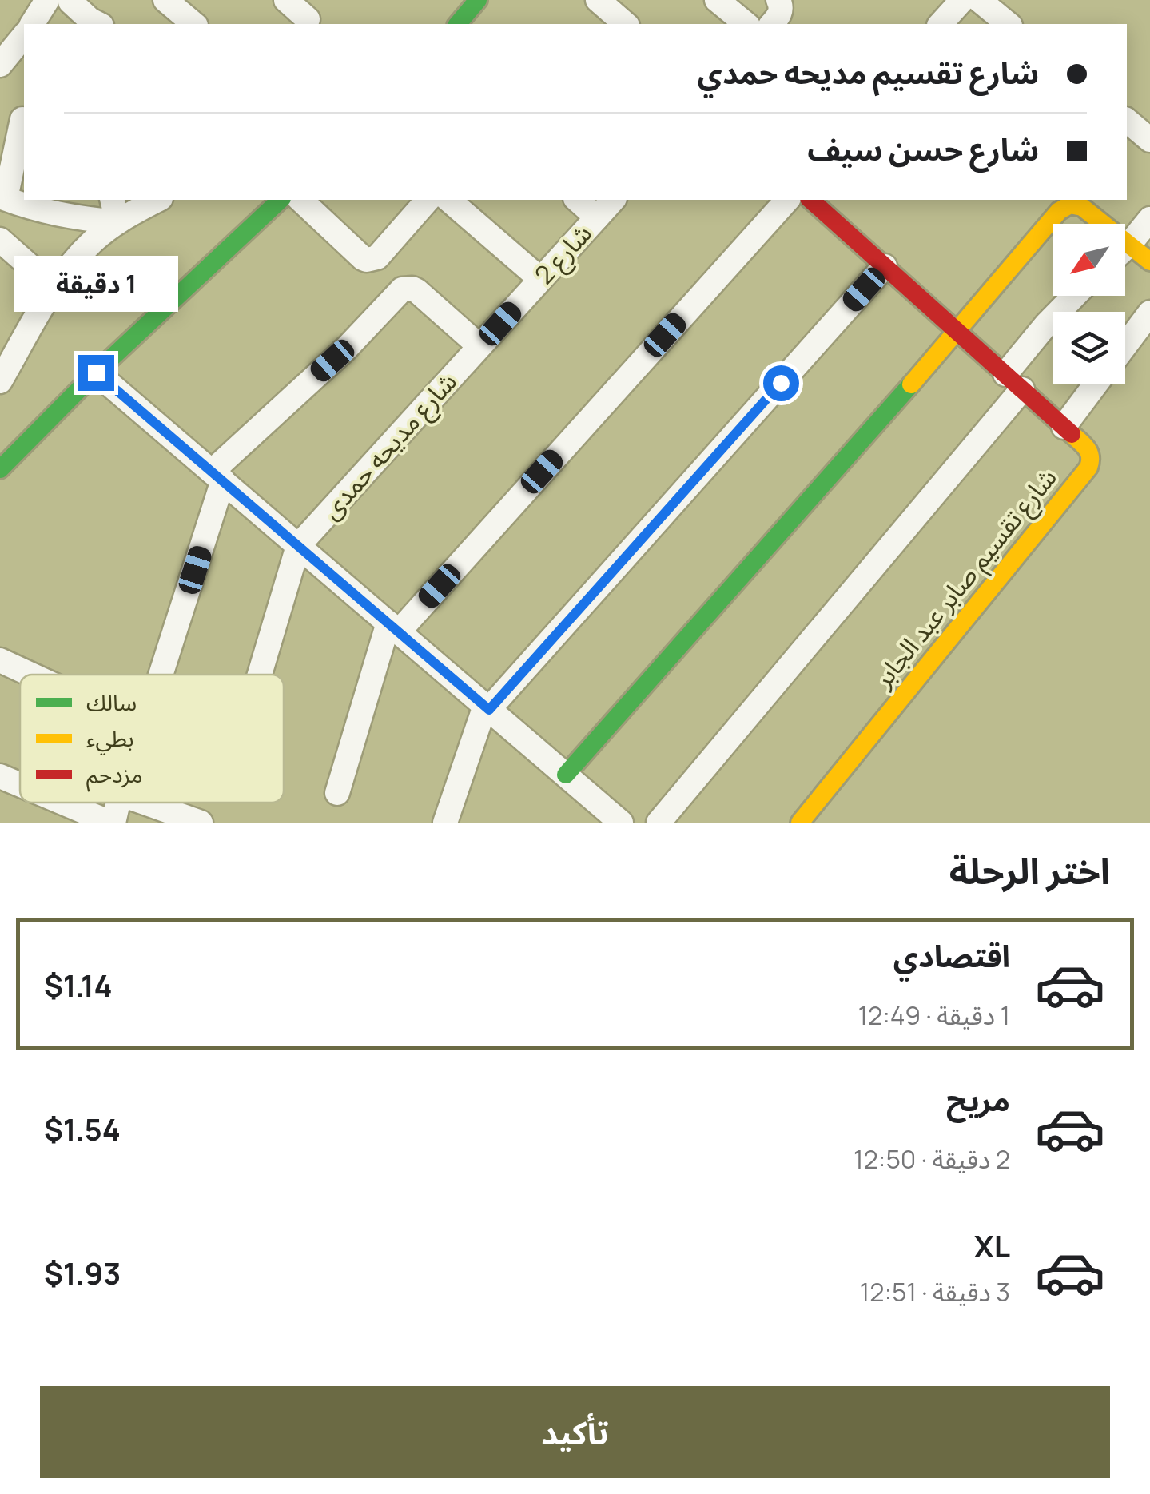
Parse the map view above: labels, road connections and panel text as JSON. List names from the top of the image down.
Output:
{
  "streets": {
    "street": ["شارع 2", "شارع مديحه حمدى", "شارع تقسيم صابر عبد الجابر"]
  },
  "crossings": [
    ["شارع 2", "شارع مديحه حمدى"]
  ],
  "legend": ["سالك", "بطيء", "مزدحم"],
  "north": "bottom left",
  "page": {
    "banner": ["شارع تقسيم مديحه حمدي", "شارع حسن سيف"],
    "bubble": "1 دقيقة",
    "heading": "اختر الرحلة",
    "list": [
      {
        "name": "اقتصادي",
        "note": "1 دقيقة · 12:49",
        "value": "$1.14"
      },
      {
        "name": "مريح",
        "note": "2 دقيقة · 12:50",
        "value": "$1.54"
      },
      {
        "name": "XL",
        "note": "3 دقيقة · 12:51",
        "value": "$1.93"
      }
    ],
    "buttons": "تأكيد"
  }
}
